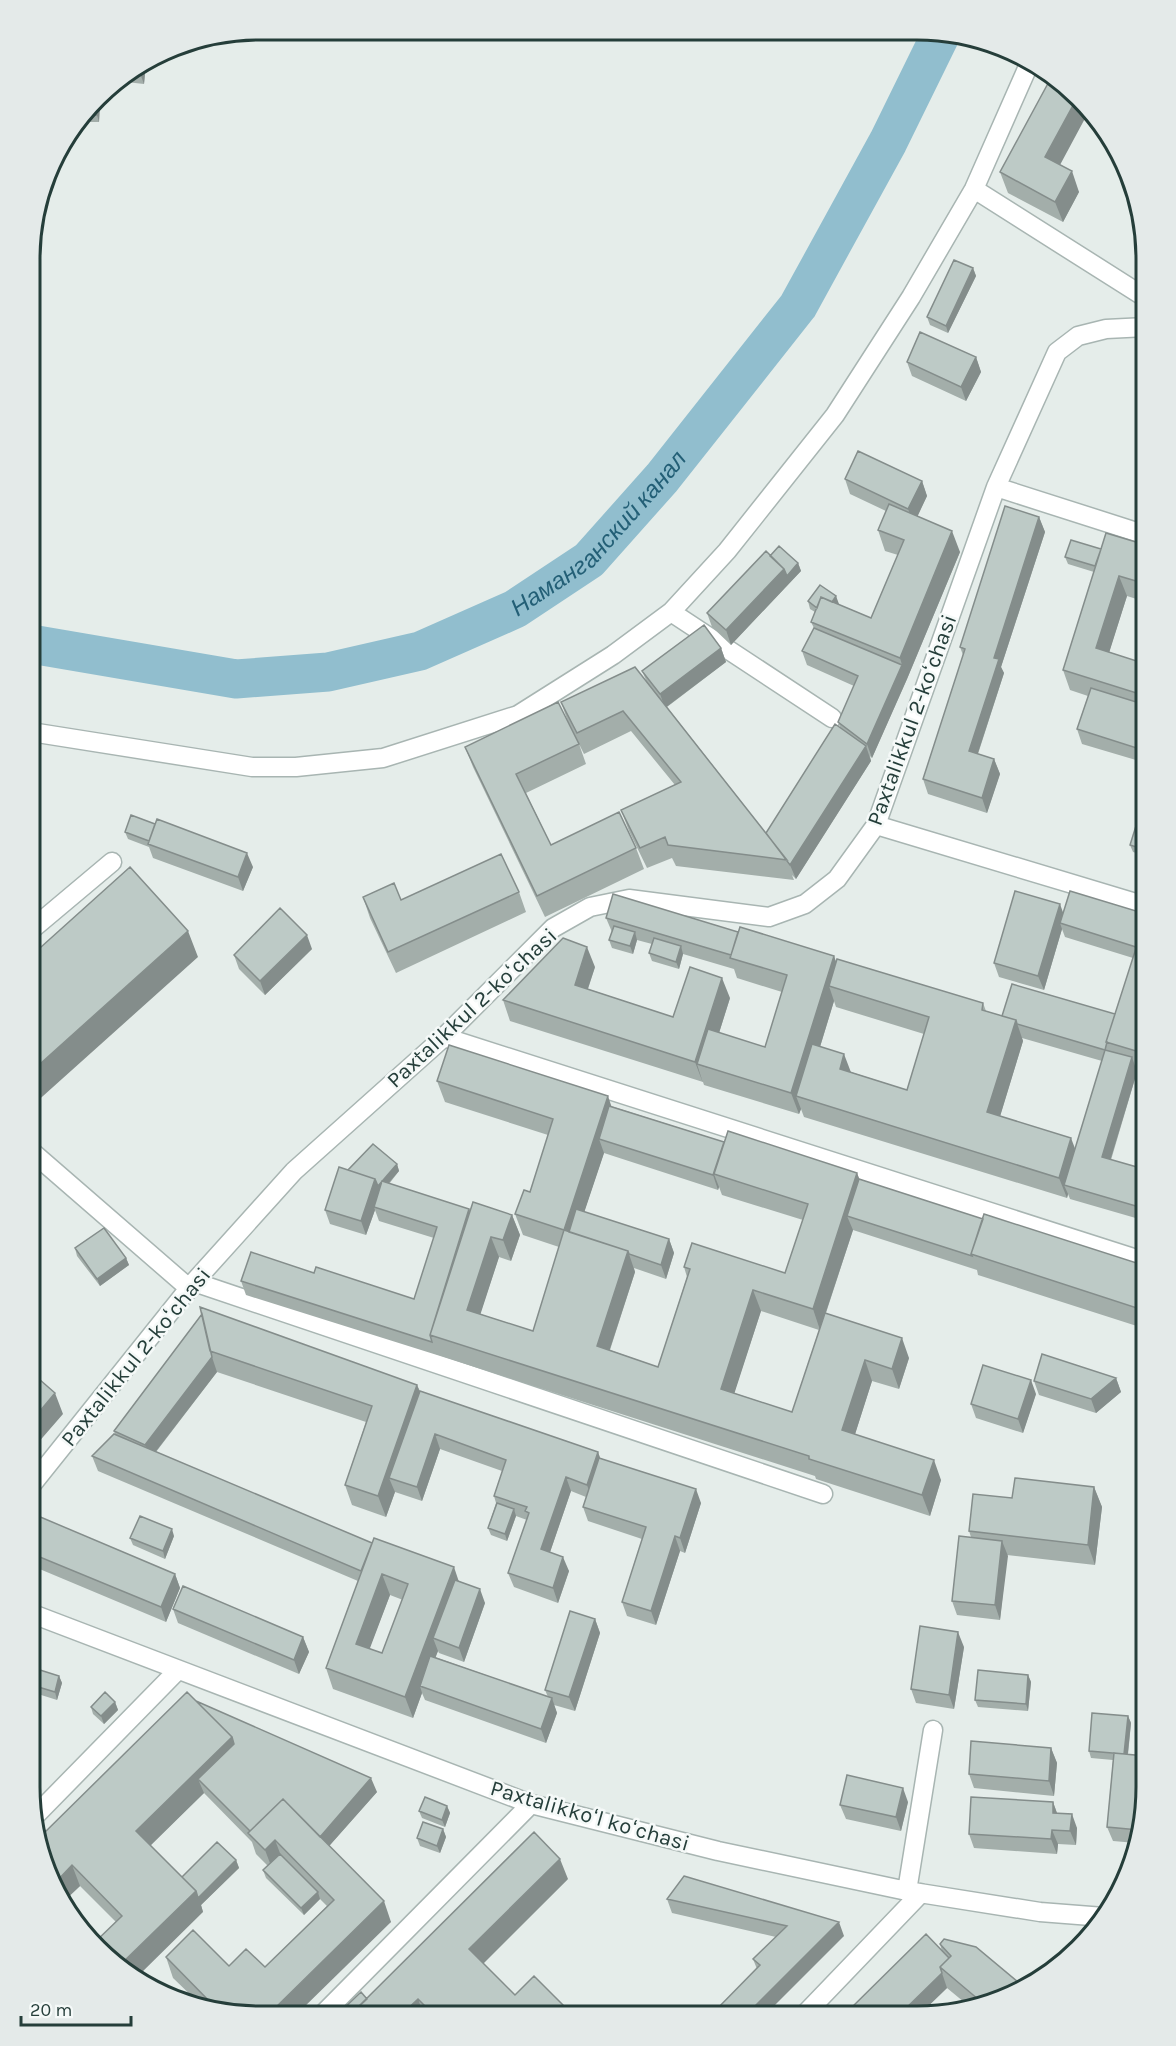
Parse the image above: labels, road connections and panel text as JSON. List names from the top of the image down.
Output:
{
  "streets": {
    "street": ["Paxtalikkul 2-koʻchasi", "Paxtalikkoʻl koʻchasi"]
  },
  "water": ["Наманганский канал"],
  "scale_bar": "20 m"
}
